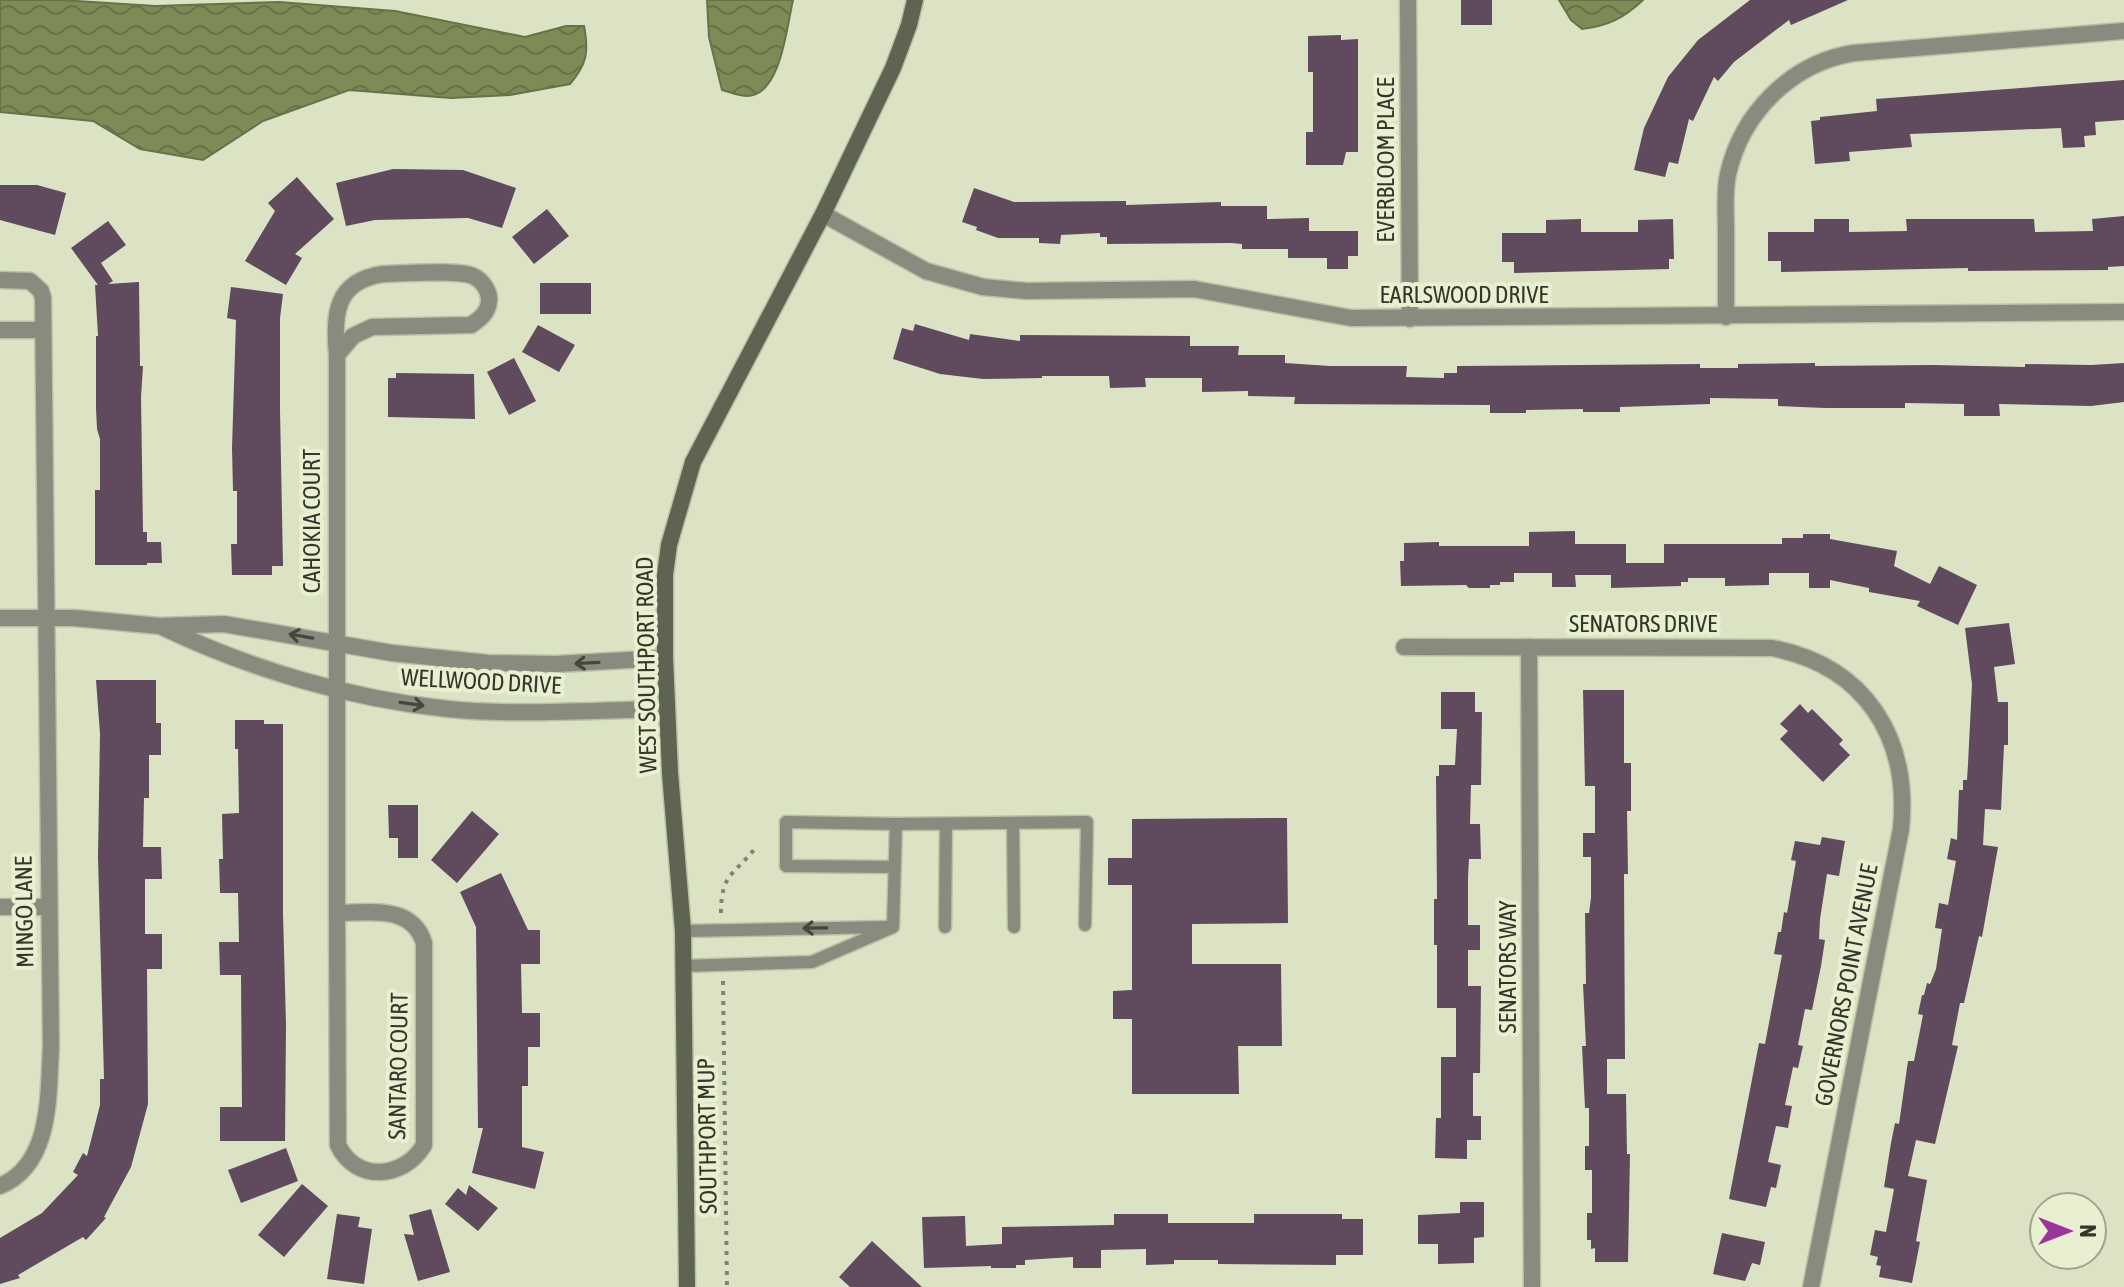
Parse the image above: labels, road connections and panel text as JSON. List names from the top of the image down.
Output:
{
  "streets": {
    "main road": ["WEST SOUTHPORT ROAD"],
    "street": [
      "EVERBLOOM PLACE",
      "EARLSWOOD DRIVE",
      "CAHOKIA COURT",
      "SENATORS DRIVE",
      "WELLWOOD DRIVE",
      "MINGO LANE",
      "SENATORS WAY",
      "GOVERNORS POINT AVENUE",
      "SANTARO COURT"
    ],
    "path": ["SOUTHPORT MUP"]
  },
  "crossings": [
    ["EVERBLOOM PLACE", "EARLSWOOD DRIVE"],
    ["EARLSWOOD DRIVE", "WEST SOUTHPORT ROAD"],
    ["CAHOKIA COURT", "WELLWOOD DRIVE"],
    ["CAHOKIA COURT", "SANTARO COURT"],
    ["SENATORS DRIVE", "SENATORS WAY"],
    ["SENATORS DRIVE", "GOVERNORS POINT AVENUE"],
    ["WEST SOUTHPORT ROAD", "WELLWOOD DRIVE"],
    ["WELLWOOD DRIVE", "MINGO LANE"],
    ["WELLWOOD DRIVE", "SANTARO COURT"]
  ],
  "north": "right"
}
